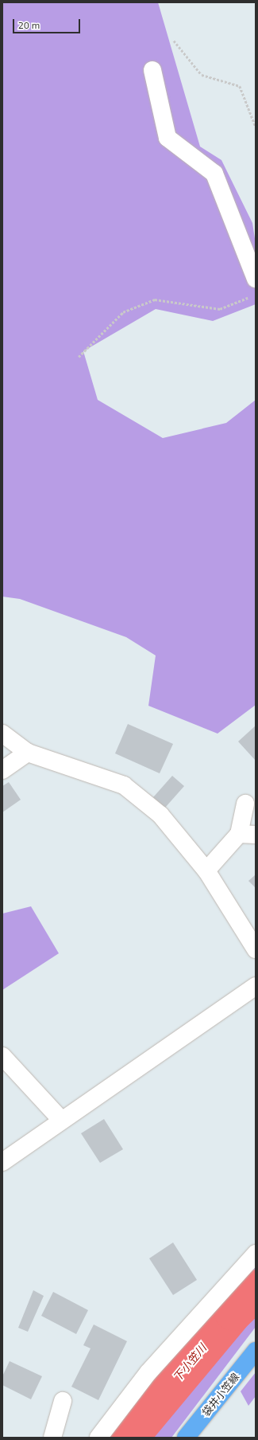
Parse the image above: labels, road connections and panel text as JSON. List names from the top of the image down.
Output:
{
  "streets": {
    "main road": ["袋井小笠線"]
  },
  "water": ["下小笠川"],
  "scale_bar": "20 m"
}
